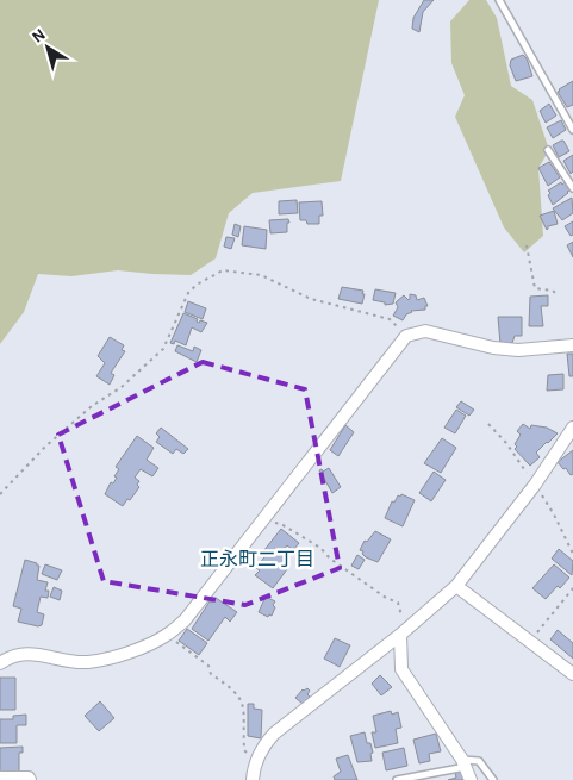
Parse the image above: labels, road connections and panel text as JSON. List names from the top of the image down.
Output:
{
  "districts": ["正永町二丁目"],
  "north": "top left"
}
